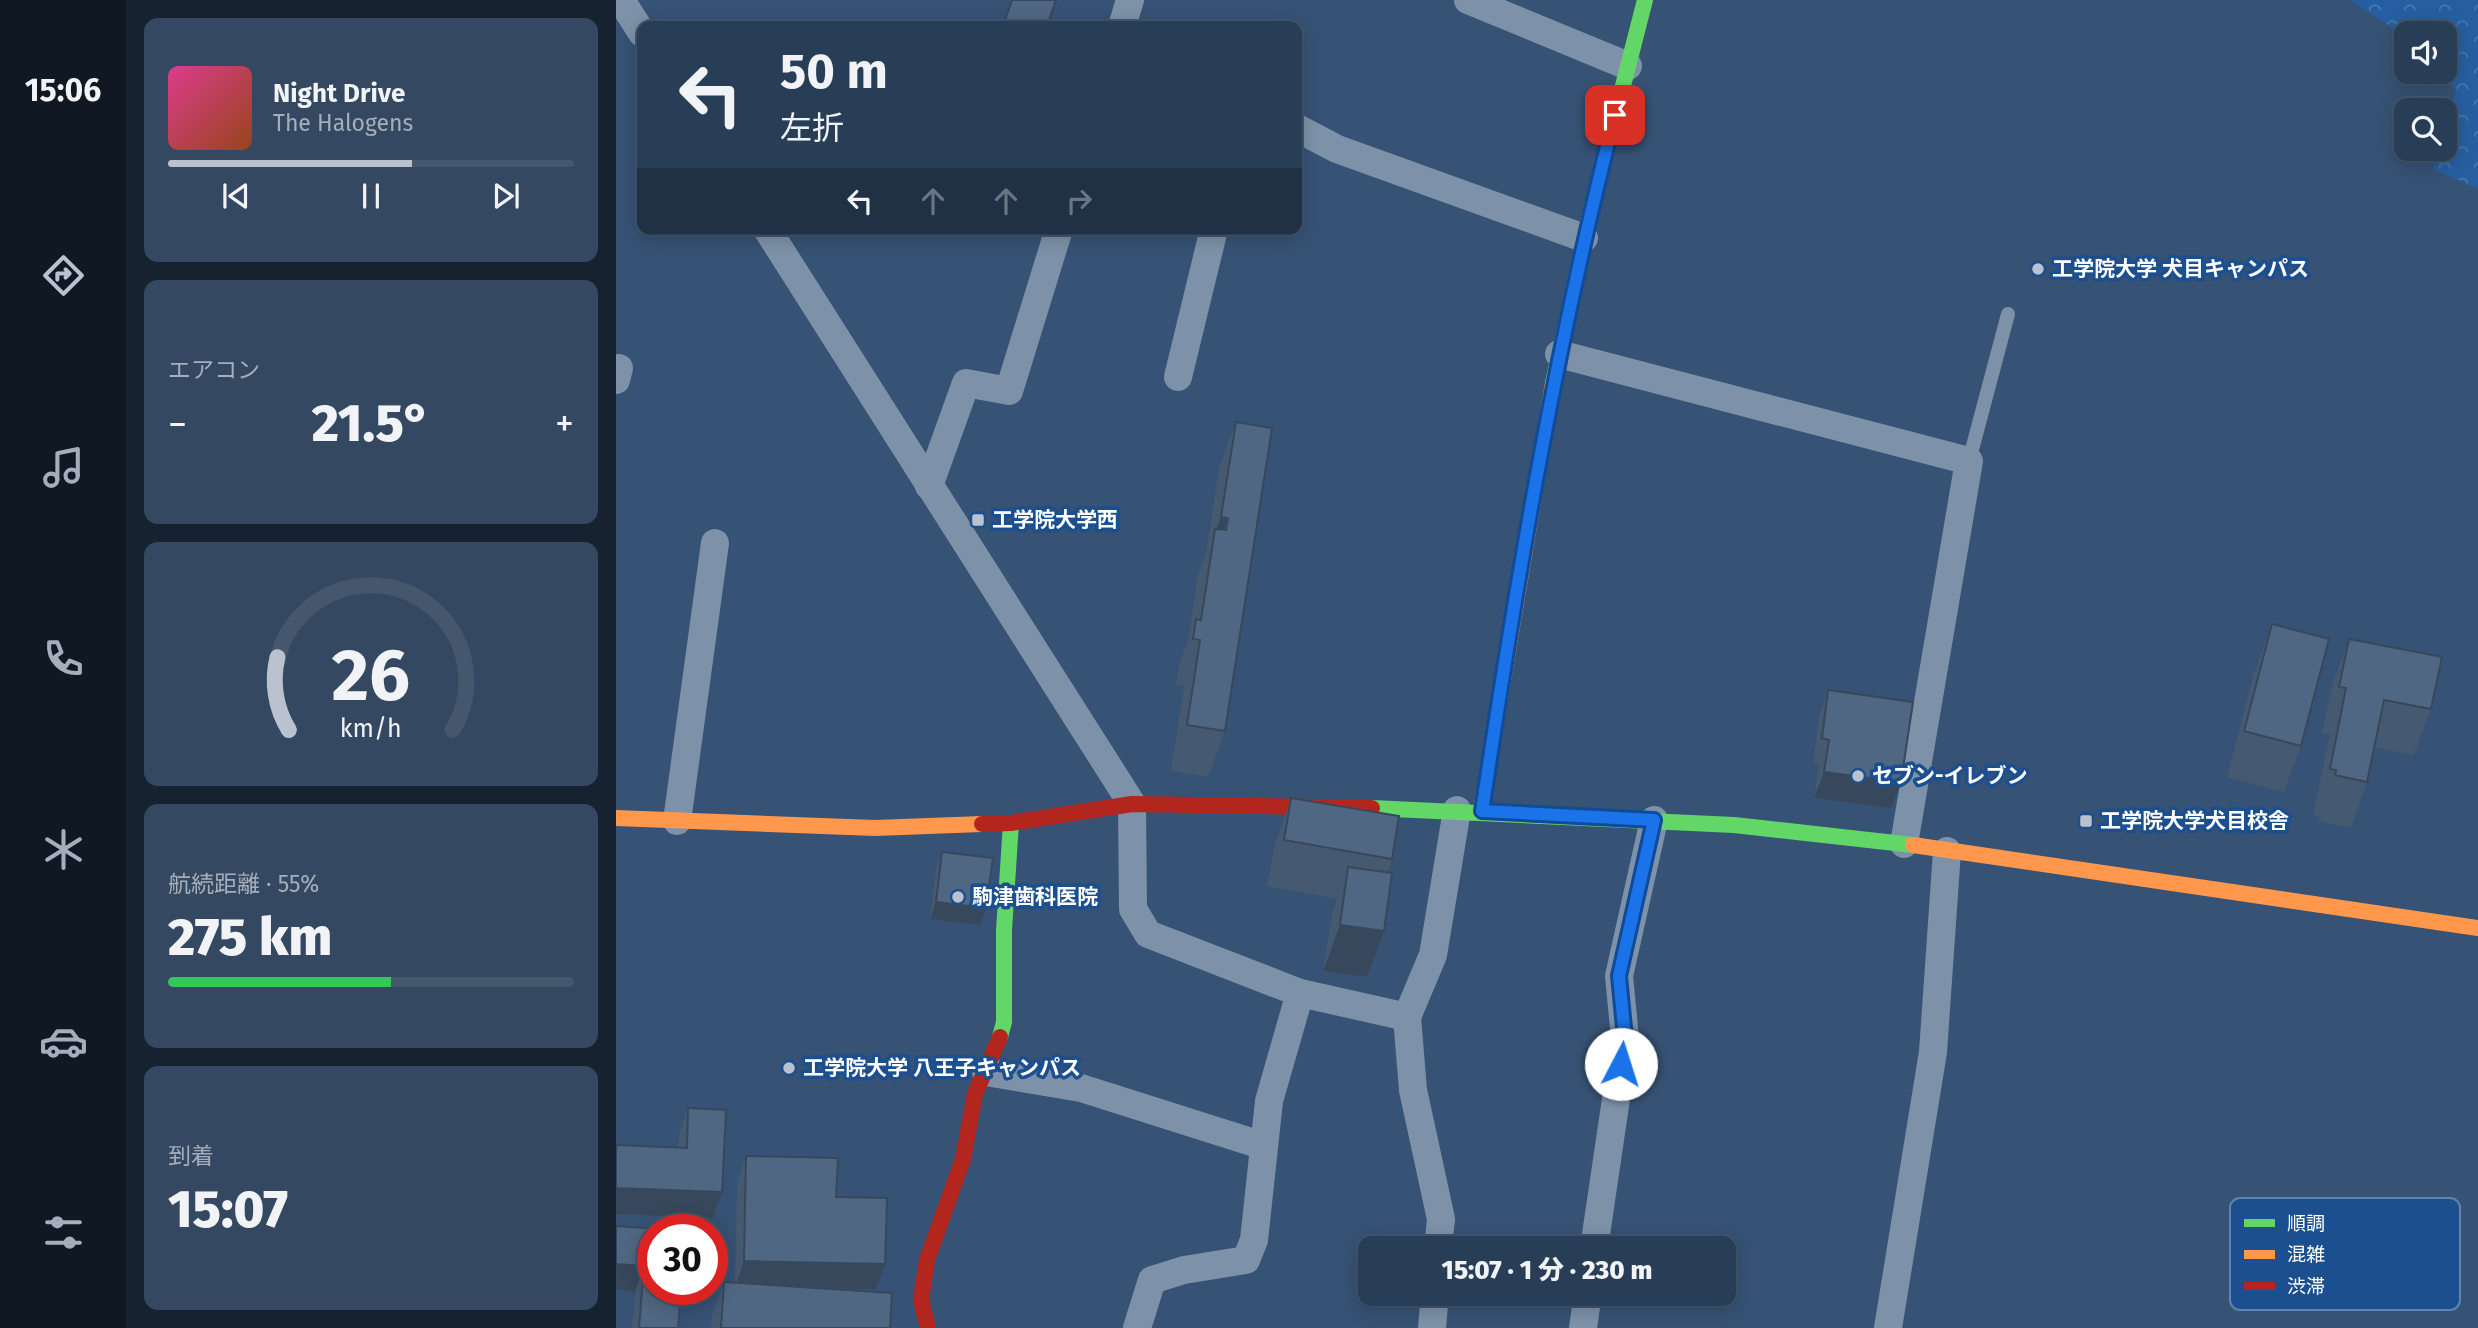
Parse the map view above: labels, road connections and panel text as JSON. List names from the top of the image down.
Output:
{
  "places": {
    "other": [
      "工学院大学 犬目キャンパス",
      "セブン-イレブン",
      "駒津歯科医院",
      "工学院大学 八王子キャンパス"
    ],
    "transit": ["工学院大学西", "工学院大学犬目校舎"]
  },
  "legend": ["順調", "混雑", "渋滞"],
  "page": {
    "tabs": "15:06",
    "turn": ["50 m", "左折"],
    "song": ["Night Drive", "The Halogens"],
    "tile": [
      "エアコン",
      ["航続距離 · 55%", "275 km"],
      ["到着", "15:07"]
    ],
    "heat": ["−", "21.5°", "+"],
    "limit": "30",
    "trip": "15:07 · 1 分 · 230 m",
    "gauge": ["26", "km/h"]
  }
}
